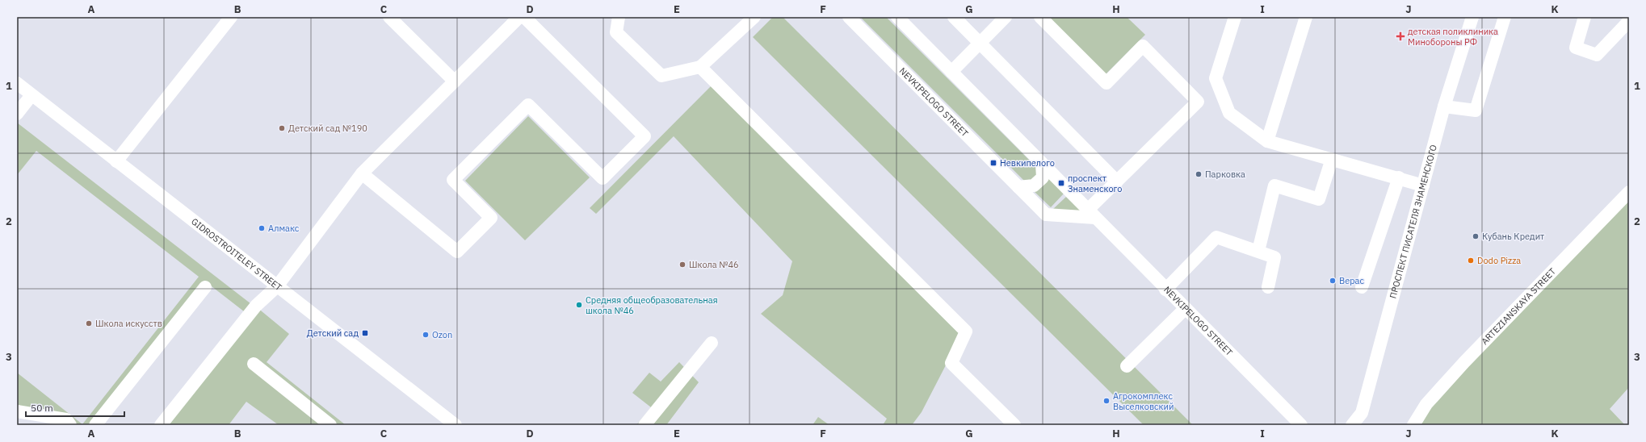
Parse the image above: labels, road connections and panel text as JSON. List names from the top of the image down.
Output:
{
  "streets": {
    "street": [
      "NEVKIPELOGO STREET",
      "ПРОСПЕКТ ПИСАТЕЛЯ ЗНАМЕНСКОГО",
      "GIDROSTROITELEY STREET",
      "ARTEZIANSKAYA STREET"
    ]
  },
  "places": {
    "health": ["детская поликлиника Минобороны РФ"],
    "other": [
      "Детский сад №190",
      "Парковка",
      "Алмакс",
      "Кубань Кредит",
      "Dodo Pizza",
      "Школа №46",
      "Верас",
      "Средняя общеобразовательная школа №46",
      "Школа искусств",
      "Ozon",
      "Агрокомплекс Выселковский"
    ],
    "transit": ["Невкипелого", "проспект Знаменского", "Детский сад"]
  },
  "scale_bar": "50 m",
  "grid": {
    "columns": [
      "A",
      "B",
      "C",
      "D",
      "E",
      "F",
      "G",
      "H",
      "I",
      "J",
      "K"
    ],
    "rows": ["1", "2", "3"]
  }
}
